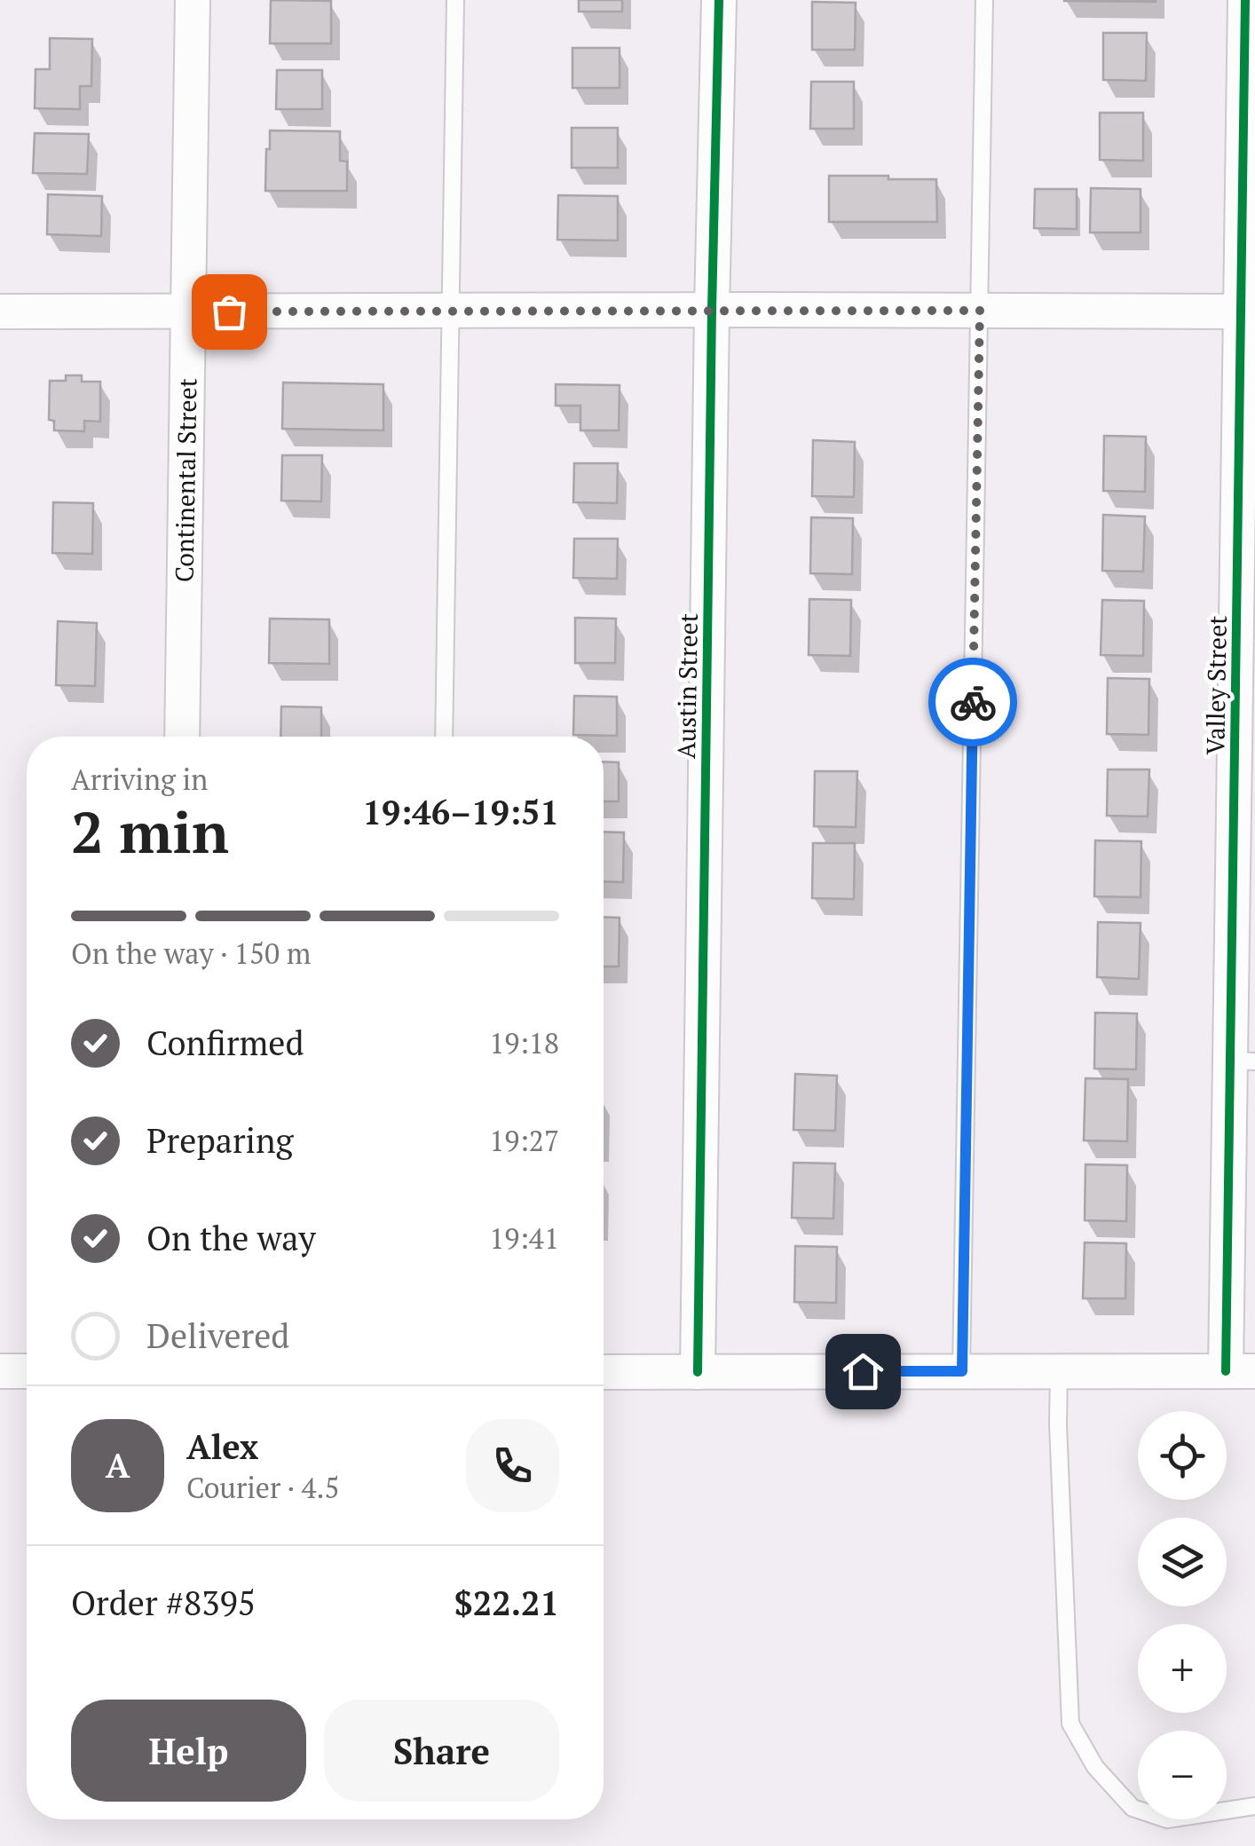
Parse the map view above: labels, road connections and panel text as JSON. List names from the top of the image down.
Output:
{
  "streets": {
    "street": ["Continental Street", "Valley Street", "Austin Street"]
  },
  "page": {
    "heading": ["2 min", "Arriving in", "19:46–19:51"],
    "panel": [
      "Alex",
      "Courier · 4.5",
      "Order #8395",
      "$22.21"
    ],
    "bar": "On the way · 150 m",
    "list": [
      ["Confirmed", "19:18"],
      ["Preparing", "19:27"],
      ["On the way", "19:41"],
      "Delivered"
    ],
    "map_buttons": ["+", "−"],
    "round": "A",
    "buttons": ["Help", "Share"]
  }
}
